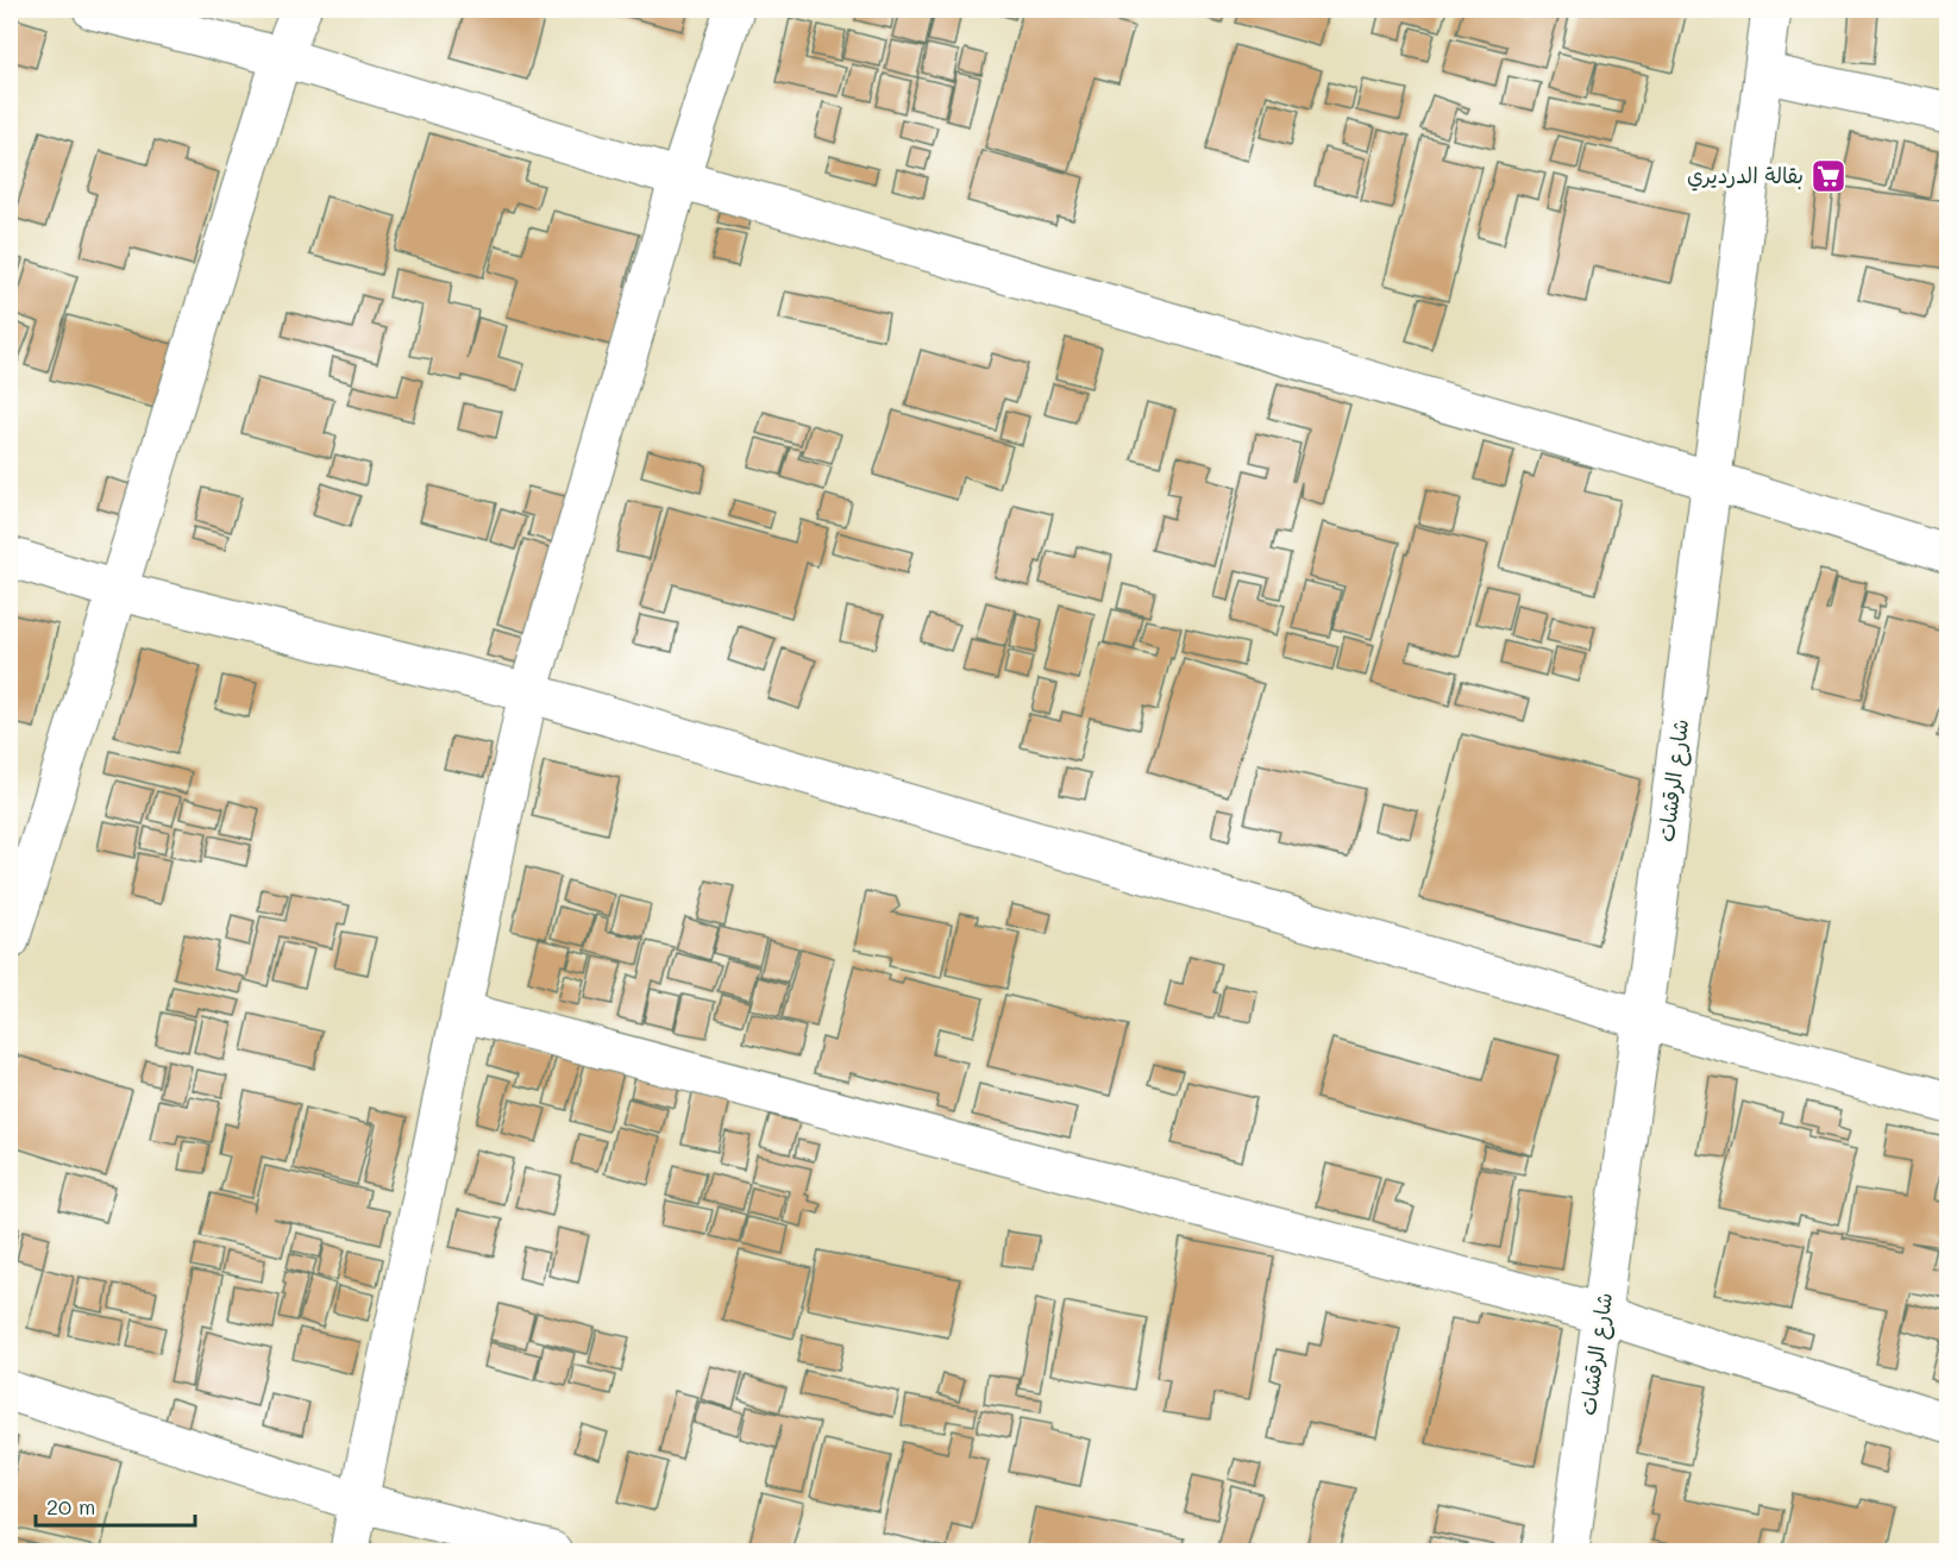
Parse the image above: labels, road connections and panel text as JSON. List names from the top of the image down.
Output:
{
  "streets": {
    "street": ["شارع الرقشات"]
  },
  "places": {
    "supermarket": ["بقالة الدرديري"]
  },
  "scale_bar": "20 m"
}
